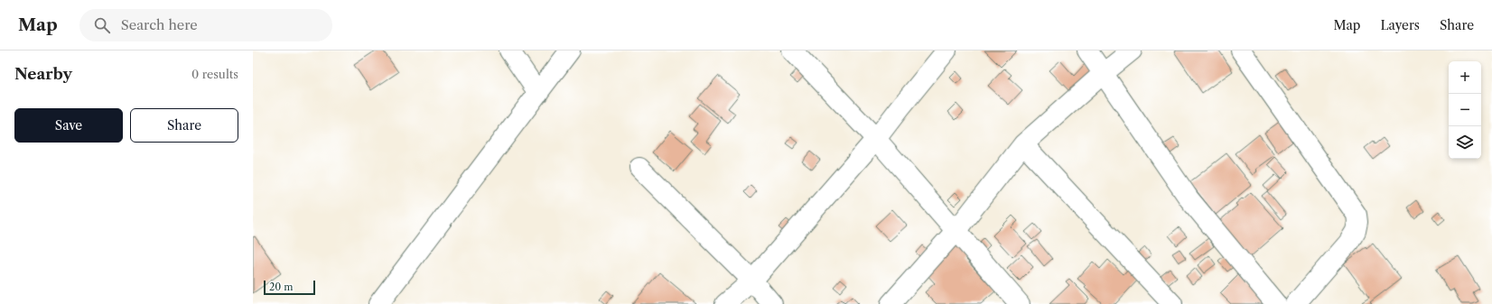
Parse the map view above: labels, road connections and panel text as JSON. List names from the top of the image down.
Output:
{
  "scale_bar": "20 m",
  "page": {
    "header": "Map",
    "search": "Search here",
    "nav": ["Map", "Layers", "Share"],
    "heading": ["Nearby", "0 results"],
    "map_buttons": ["+", "−"],
    "buttons": ["Save", "Share"],
    "scale": "20 m"
  }
}
